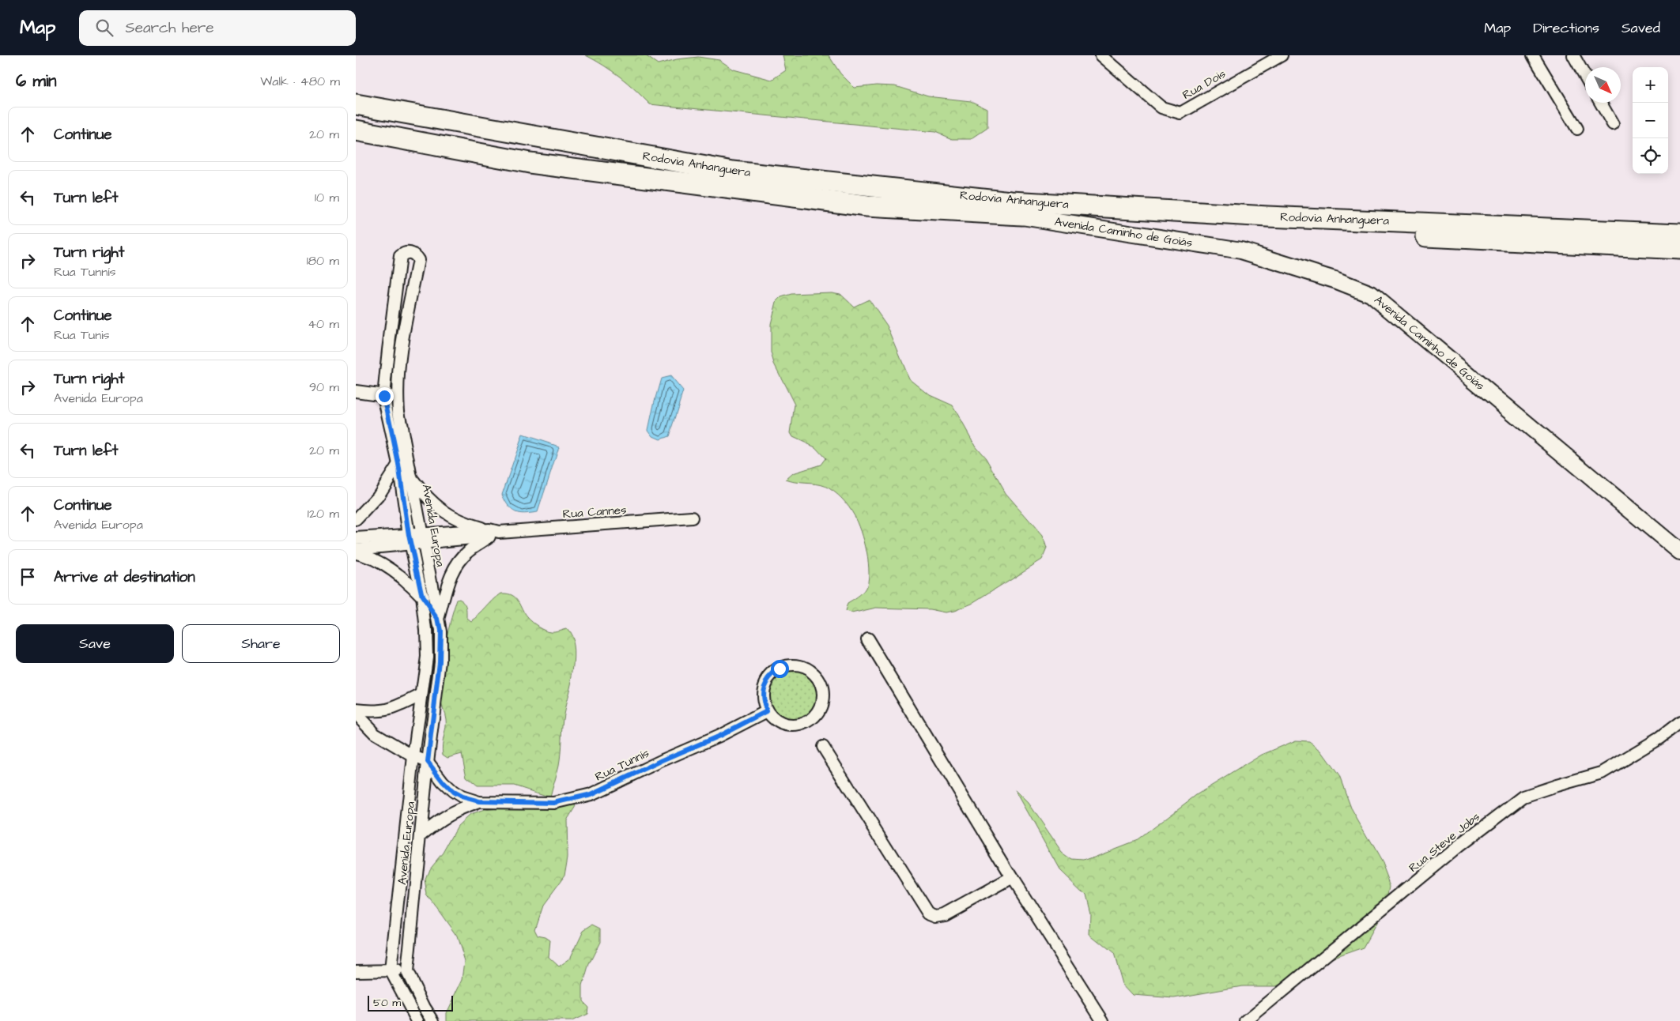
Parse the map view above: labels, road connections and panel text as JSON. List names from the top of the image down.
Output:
{
  "streets": {
    "highway": ["Rodovia Anhanguera"],
    "main road": ["Avenida Caminho de Goiás"],
    "street": [
      "Rua Dois",
      "Rua Cannes",
      "Avenida Europa",
      "Rua Tunnís",
      "Rua Steve Jobs"
    ]
  },
  "crossings": [
    ["Rodovia Anhanguera", "Avenida Caminho de Goiás"],
    ["Rua Cannes", "Avenida Europa"]
  ],
  "scale_bar": "50 m",
  "north": "bottom right",
  "page": {
    "header": "Map",
    "search": "Search here",
    "nav": ["Map", "Directions", "Saved"],
    "heading": ["6 min", "Walk · 480 m"],
    "map_buttons": ["+", "−"],
    "list": [
      ["Continue", "20 m"],
      ["Turn left", "10 m"],
      ["Turn right", "Rua Tunnís", "180 m"],
      ["Continue", "Rua Tunis", "40 m"],
      ["Turn right", "Avenida Europa", "90 m"],
      ["Turn left", "20 m"],
      ["Continue", "Avenida Europa", "120 m"],
      "Arrive at destination"
    ],
    "buttons": ["Save", "Share"],
    "scale": "50 m"
  }
}
